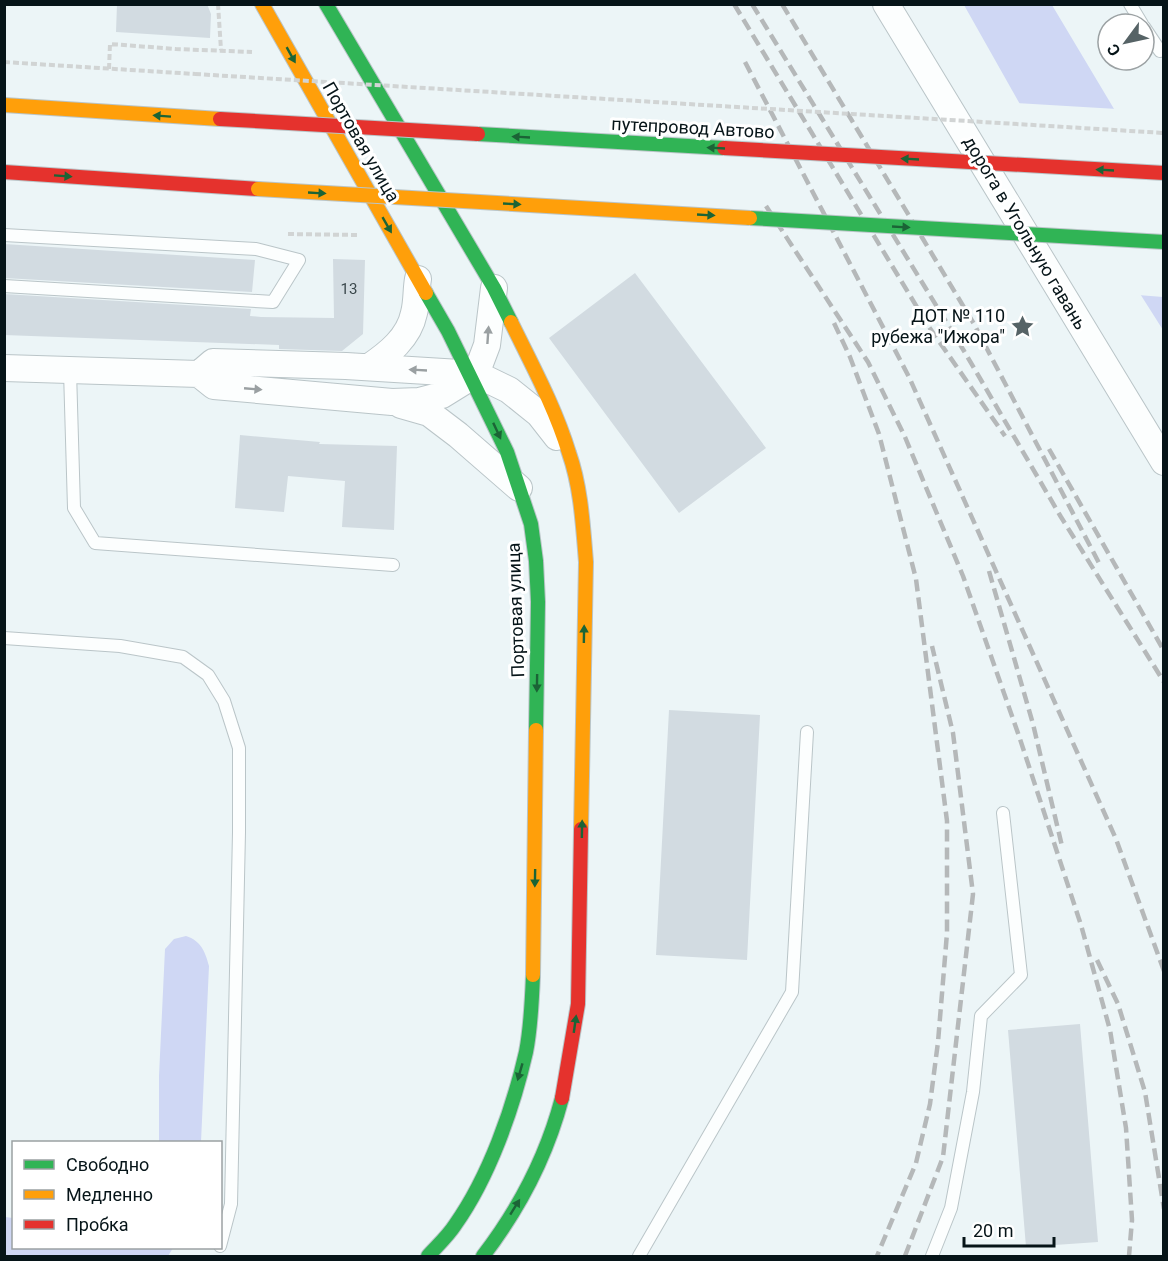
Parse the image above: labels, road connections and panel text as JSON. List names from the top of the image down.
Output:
{
  "streets": {
    "street": ["путепровод Автово", "Портовая улица", "дорога в Угольную гавань"]
  },
  "places": {
    "place": ["ДОТ № 110 рубежа \"Ижора\""]
  },
  "house_numbers": ["13"],
  "legend": ["Свободно", "Медленно", "Пробка"],
  "scale_bar": "20 m",
  "north": "bottom left"
}
